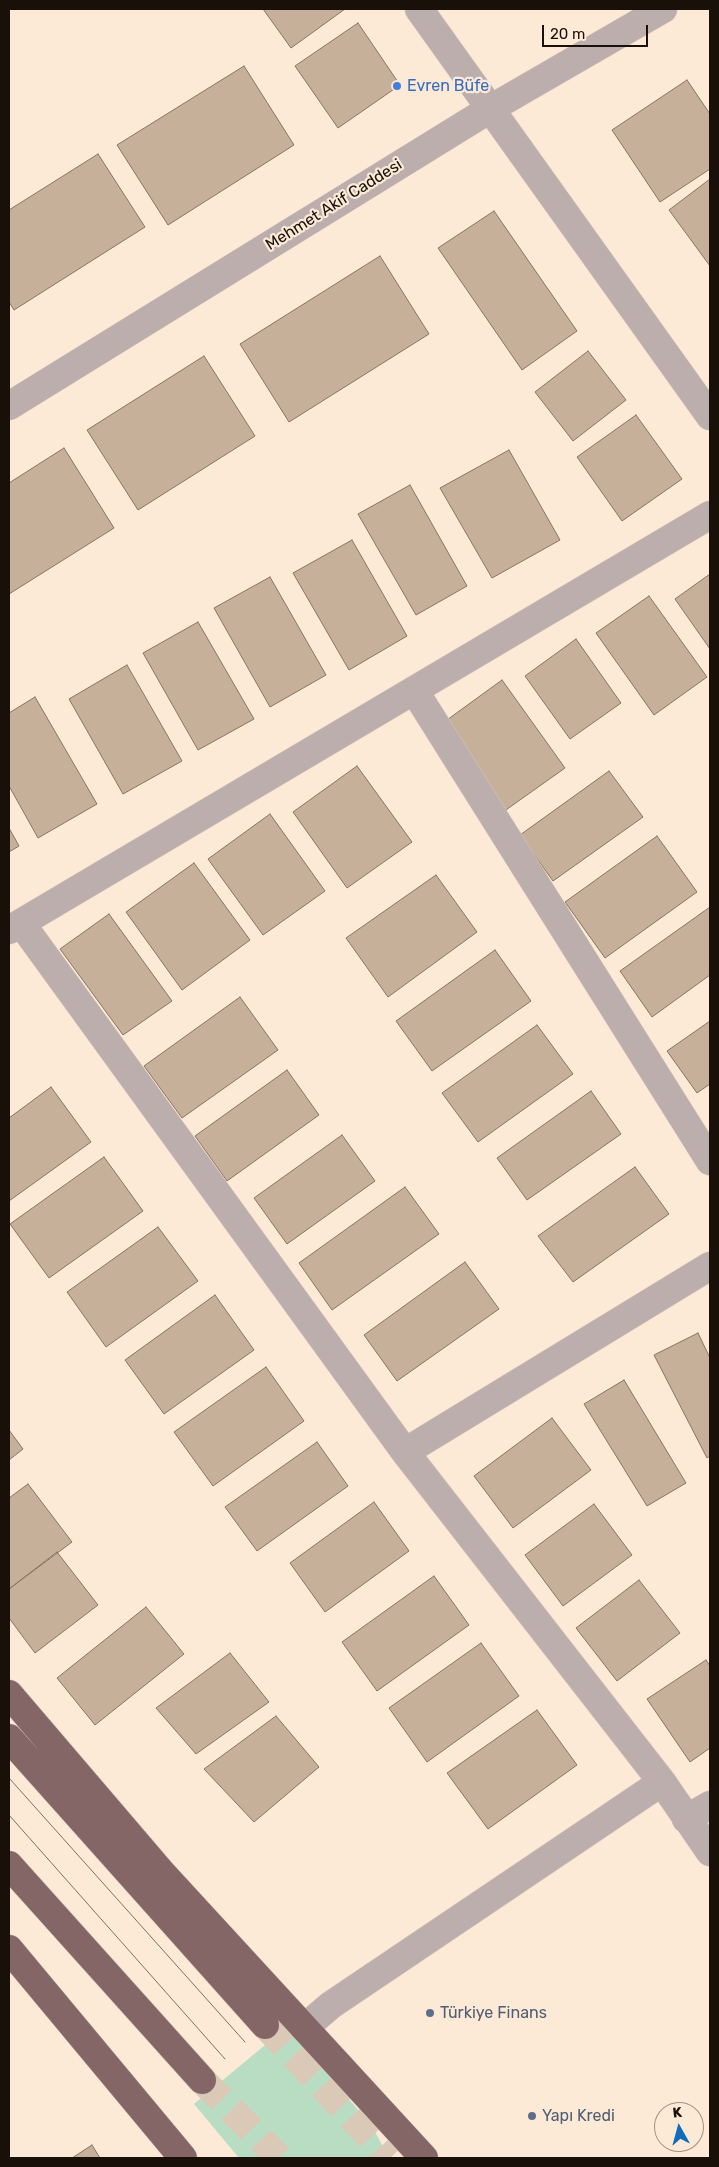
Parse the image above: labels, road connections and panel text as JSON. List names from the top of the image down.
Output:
{
  "streets": {
    "street": ["Mehmet Akif Caddesi"]
  },
  "places": ["Evren Büfe", "Türkiye Finans", "Yapı Kredi"],
  "scale_bar": "20 m",
  "north": "top"
}
